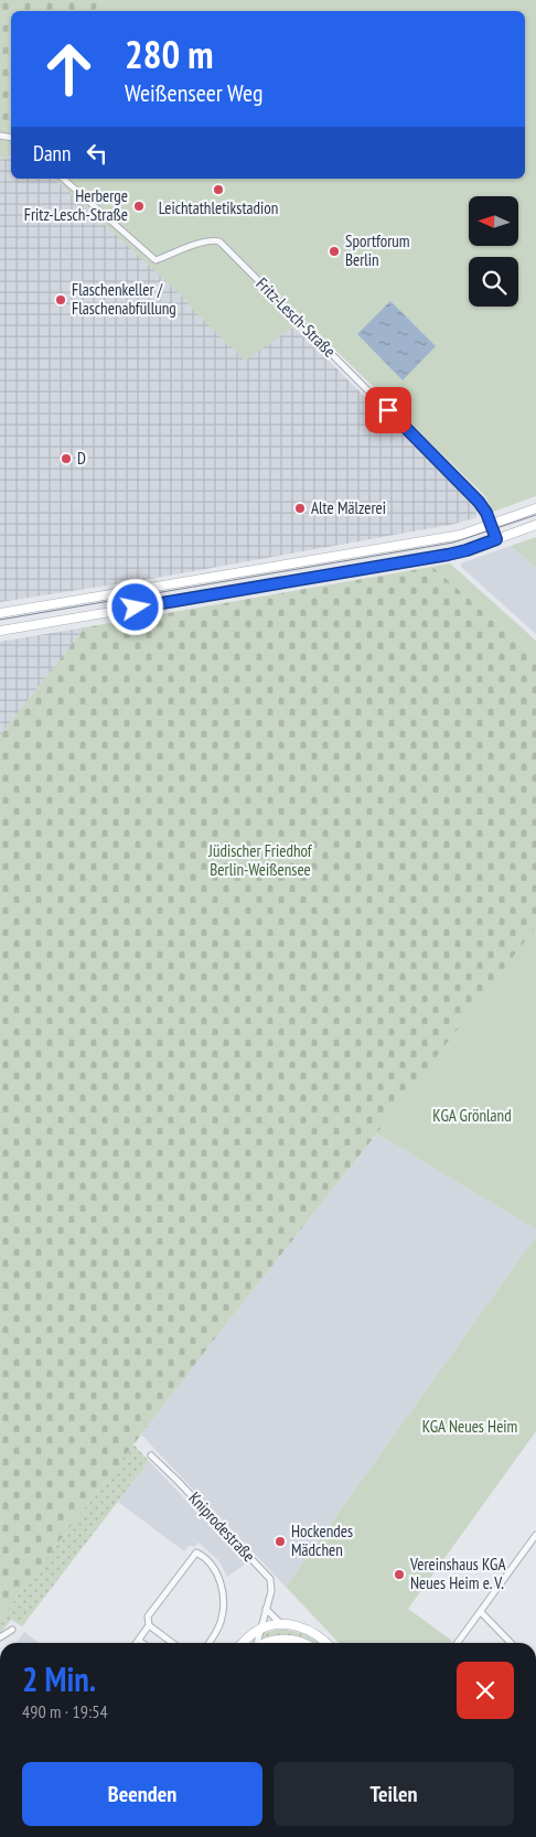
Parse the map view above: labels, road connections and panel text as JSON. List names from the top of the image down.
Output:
{
  "streets": {
    "street": ["Fritz-Lesch-Straße", "Kniprodestraße"]
  },
  "parks": ["Jüdischer Friedhof Berlin-Weißensee", "KGA Grönland", "KGA Neues Heim"],
  "places": [
    "Leichtathletikstadion",
    "Herberge Fritz-Lesch-Straße",
    "Sportforum Berlin",
    "Flaschenkeller / Flaschenabfüllung",
    "D",
    "Alte Mälzerei",
    "Hockendes Mädchen",
    "Vereinshaus KGA Neues Heim e. V."
  ],
  "north": "left",
  "page": {
    "turn": ["280 m", "Weißenseer Weg"],
    "then": "Dann",
    "heading": ["2 Min.", "490 m · 19:54"],
    "buttons": ["Beenden", "Teilen"]
  }
}
